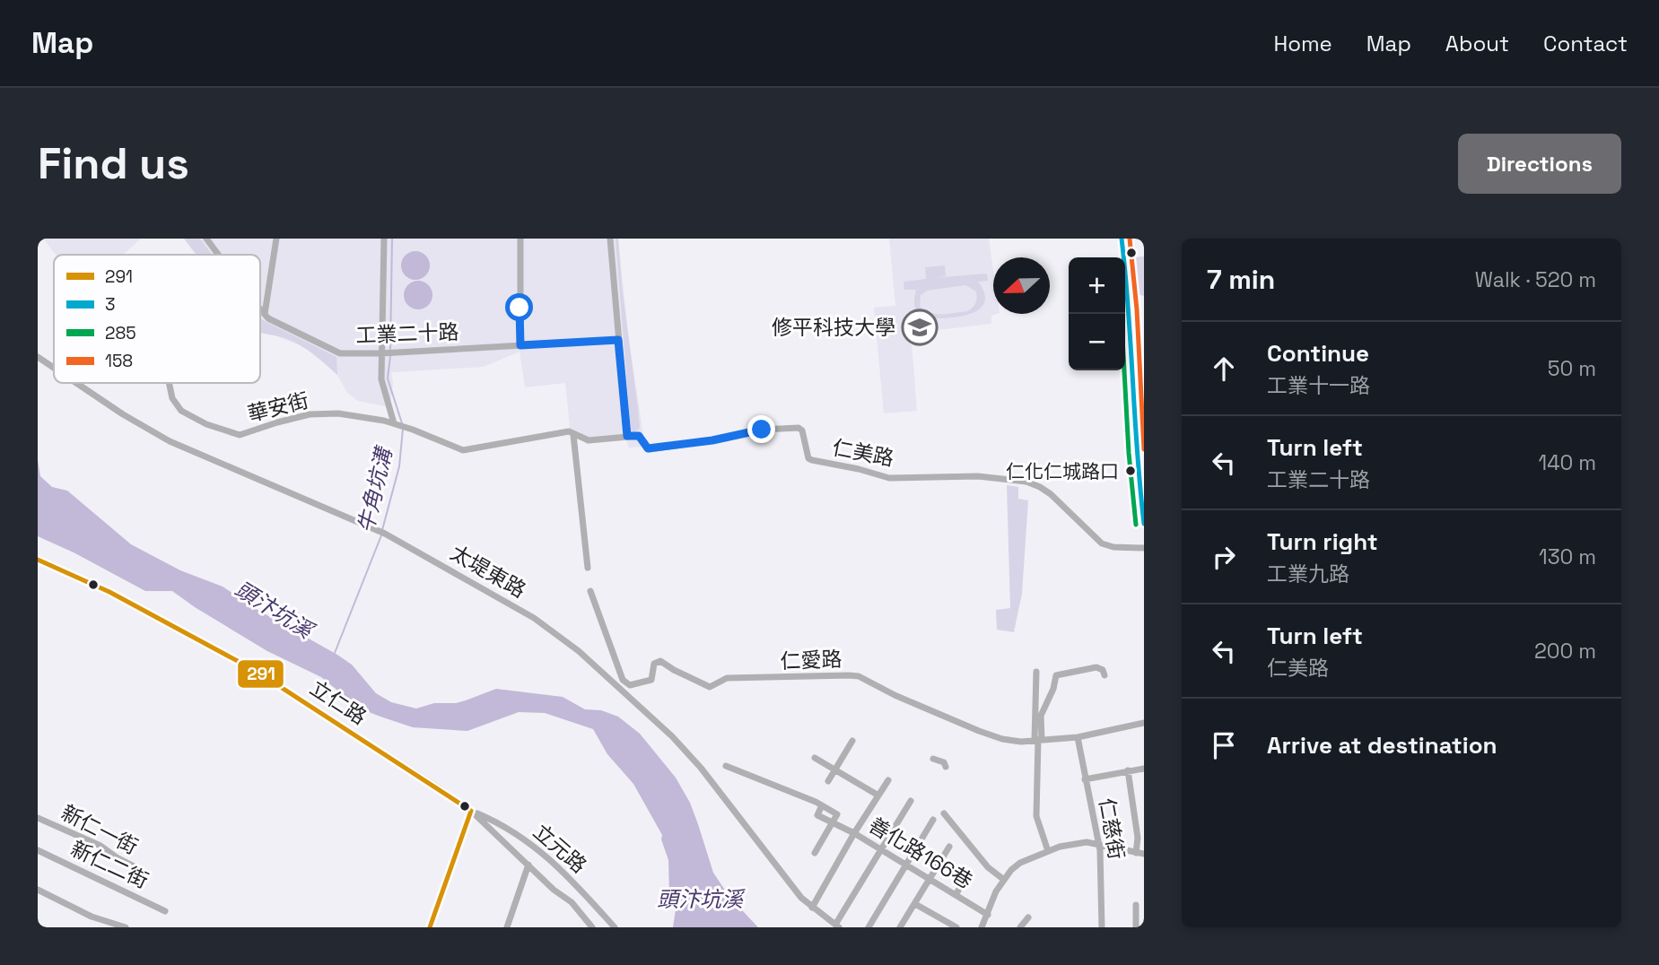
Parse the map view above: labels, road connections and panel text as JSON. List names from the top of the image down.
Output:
{
  "streets": {
    "street": [
      "工業二十路",
      "華安街",
      "仁美路",
      "太堤東路",
      "仁愛路",
      "立仁路",
      "仁慈街",
      "新仁一街",
      "立元路",
      "善化路166巷",
      "新仁二街"
    ]
  },
  "crossings": [
    ["仁愛路", "仁慈街"],
    ["立仁路", "立元路"]
  ],
  "water": ["牛角坑溝", "頭汴坑溪"],
  "places": {
    "school or university": ["修平科技大學"],
    "other": ["仁化仁城路口"]
  },
  "lines": [
    "transit line 3",
    "transit line 158",
    "transit line 285",
    "transit line 291"
  ],
  "legend": [
    "291",
    "3",
    "285",
    "158"
  ],
  "north": "left",
  "page": {
    "header": "Map",
    "nav": [
      "Home",
      "Map",
      "About",
      "Contact"
    ],
    "buttons": "Directions",
    "title": "Find us",
    "heading": ["7 min", "Walk · 520 m"],
    "map_buttons": ["+", "−"],
    "list": [
      ["Continue", "工業十一路", "50 m"],
      ["Turn left", "工業二十路", "140 m"],
      ["Turn right", "工業九路", "130 m"],
      ["Turn left", "仁美路", "200 m"],
      "Arrive at destination"
    ]
  }
}
